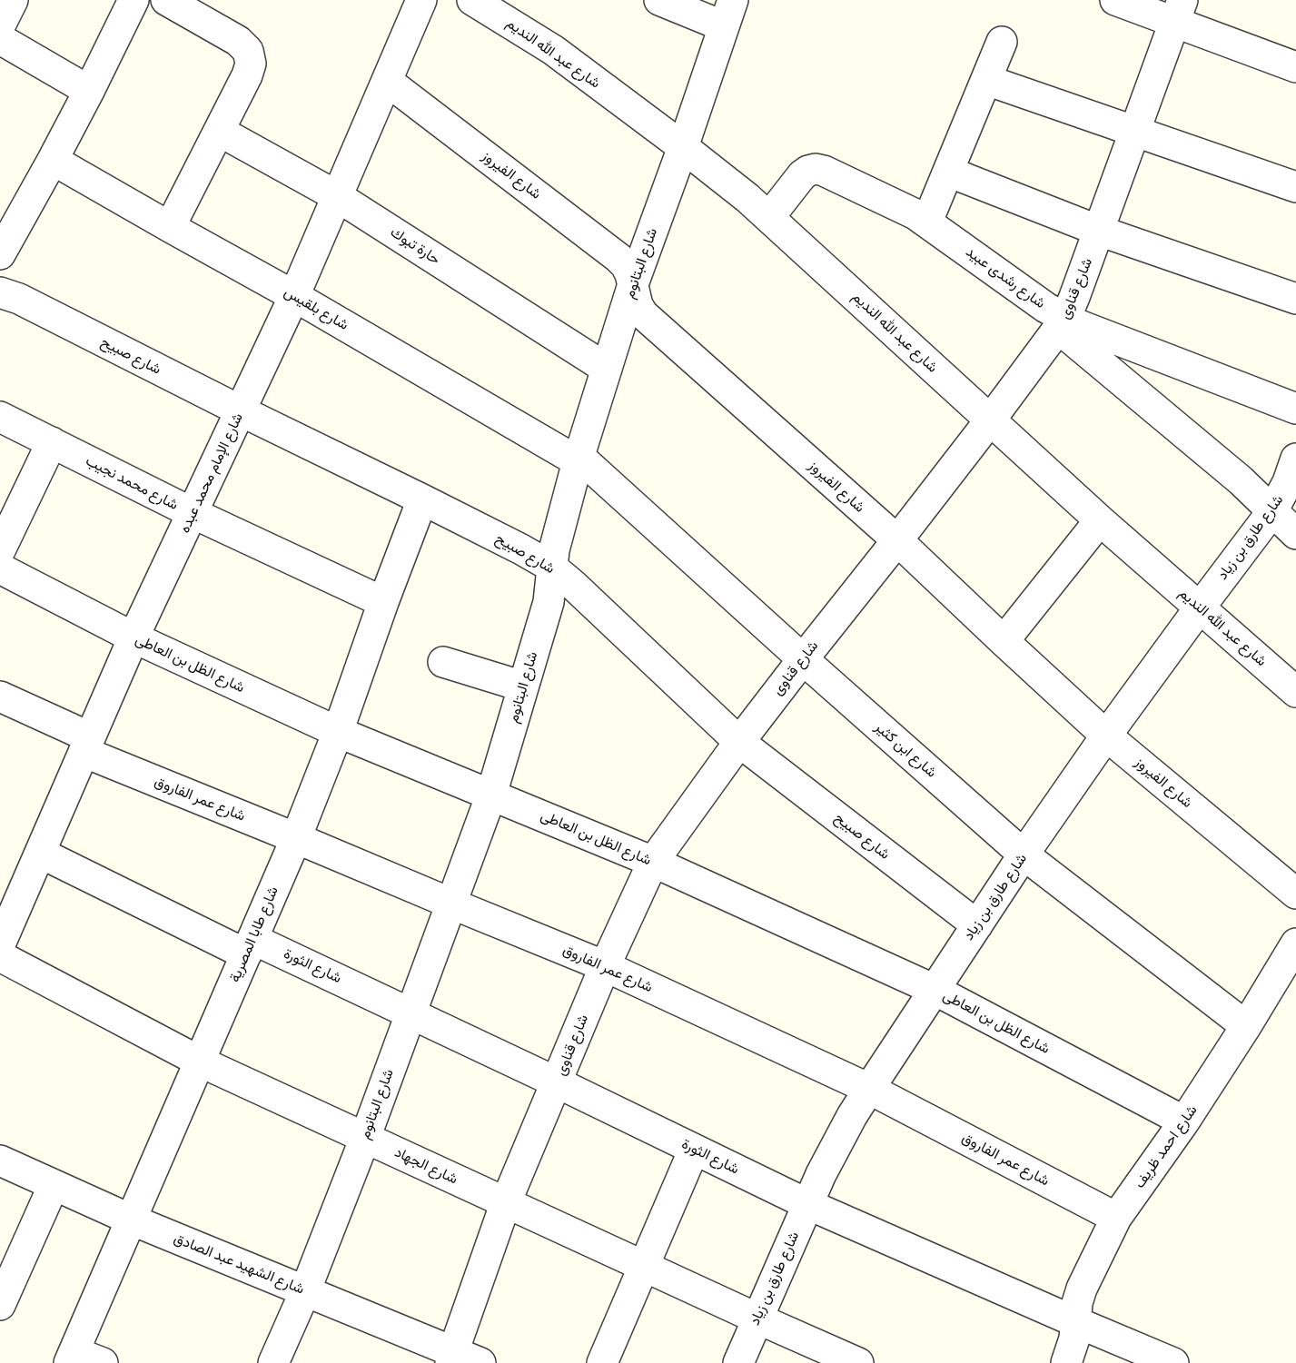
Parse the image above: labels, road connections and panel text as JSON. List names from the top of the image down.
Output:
{
  "streets": {
    "street": [
      "شارع عبد الله النديم",
      "شارع الفيروز",
      "حارة تبوك",
      "شارع البتانوم",
      "شارع رشدى عبيد",
      "شارع قناوى",
      "شارع بلقيس",
      "شارع صبيح",
      "شارع الإمام محمد عبده",
      "شارع محمد نجيب",
      "شارع طارق بن زياد",
      "شارع الظل بن العاطى",
      "شارع ابن كثير",
      "شارع عمر الفاروق",
      "شارع طابا المصرية",
      "شارع الثورة",
      "شارع احمد ظريف",
      "شارع الجهاد",
      "شارع الشهيد عبد الصادق"
    ]
  },
  "crossings": [
    ["شارع عبد الله النديم", "شارع البتانوم"],
    ["شارع عبد الله النديم", "شارع رشدى عبيد"],
    ["شارع عبد الله النديم", "شارع قناوى"],
    ["شارع عبد الله النديم", "شارع طارق بن زياد"],
    ["شارع الفيروز", "شارع البتانوم"],
    ["شارع الفيروز", "شارع قناوى"],
    ["شارع الفيروز", "شارع الإمام محمد عبده"],
    ["شارع الفيروز", "شارع طارق بن زياد"],
    ["حارة تبوك", "شارع البتانوم"],
    ["حارة تبوك", "شارع الإمام محمد عبده"],
    ["شارع البتانوم", "شارع بلقيس"],
    ["شارع البتانوم", "شارع صبيح"],
    ["شارع البتانوم", "شارع الظل بن العاطى"],
    ["شارع البتانوم", "شارع ابن كثير"],
    ["شارع البتانوم", "شارع عمر الفاروق"],
    ["شارع البتانوم", "شارع الثورة"],
    ["شارع البتانوم", "شارع الجهاد"],
    ["شارع البتانوم", "شارع الشهيد عبد الصادق"],
    ["شارع رشدى عبيد", "شارع قناوى"],
    ["شارع قناوى", "شارع صبيح"],
    ["شارع قناوى", "شارع الظل بن العاطى"],
    ["شارع قناوى", "شارع ابن كثير"],
    ["شارع قناوى", "شارع عمر الفاروق"],
    ["شارع قناوى", "شارع الثورة"],
    ["شارع قناوى", "شارع الجهاد"],
    ["شارع قناوى", "شارع الشهيد عبد الصادق"],
    ["شارع بلقيس", "شارع الإمام محمد عبده"],
    ["شارع بلقيس", "شارع ابن كثير"],
    ["شارع صبيح", "شارع الإمام محمد عبده"],
    ["شارع صبيح", "شارع طارق بن زياد"],
    ["شارع صبيح", "شارع طابا المصرية"],
    ["شارع الإمام محمد عبده", "شارع محمد نجيب"],
    ["شارع الإمام محمد عبده", "شارع الظل بن العاطى"],
    ["شارع الإمام محمد عبده", "شارع عمر الفاروق"],
    ["شارع الإمام محمد عبده", "شارع الثورة"],
    ["شارع محمد نجيب", "شارع طابا المصرية"],
    ["شارع طارق بن زياد", "شارع الظل بن العاطى"],
    ["شارع طارق بن زياد", "شارع ابن كثير"],
    ["شارع طارق بن زياد", "شارع عمر الفاروق"],
    ["شارع طارق بن زياد", "شارع الثورة"],
    ["شارع طارق بن زياد", "شارع الجهاد"],
    ["شارع الظل بن العاطى", "شارع طابا المصرية"],
    ["شارع الظل بن العاطى", "شارع احمد ظريف"],
    ["شارع ابن كثير", "شارع احمد ظريف"],
    ["شارع عمر الفاروق", "شارع طابا المصرية"],
    ["شارع عمر الفاروق", "شارع احمد ظريف"],
    ["شارع طابا المصرية", "شارع الثورة"],
    ["شارع طابا المصرية", "شارع الجهاد"],
    ["شارع طابا المصرية", "شارع الشهيد عبد الصادق"],
    ["شارع الثورة", "شارع احمد ظريف"]
  ]
}
